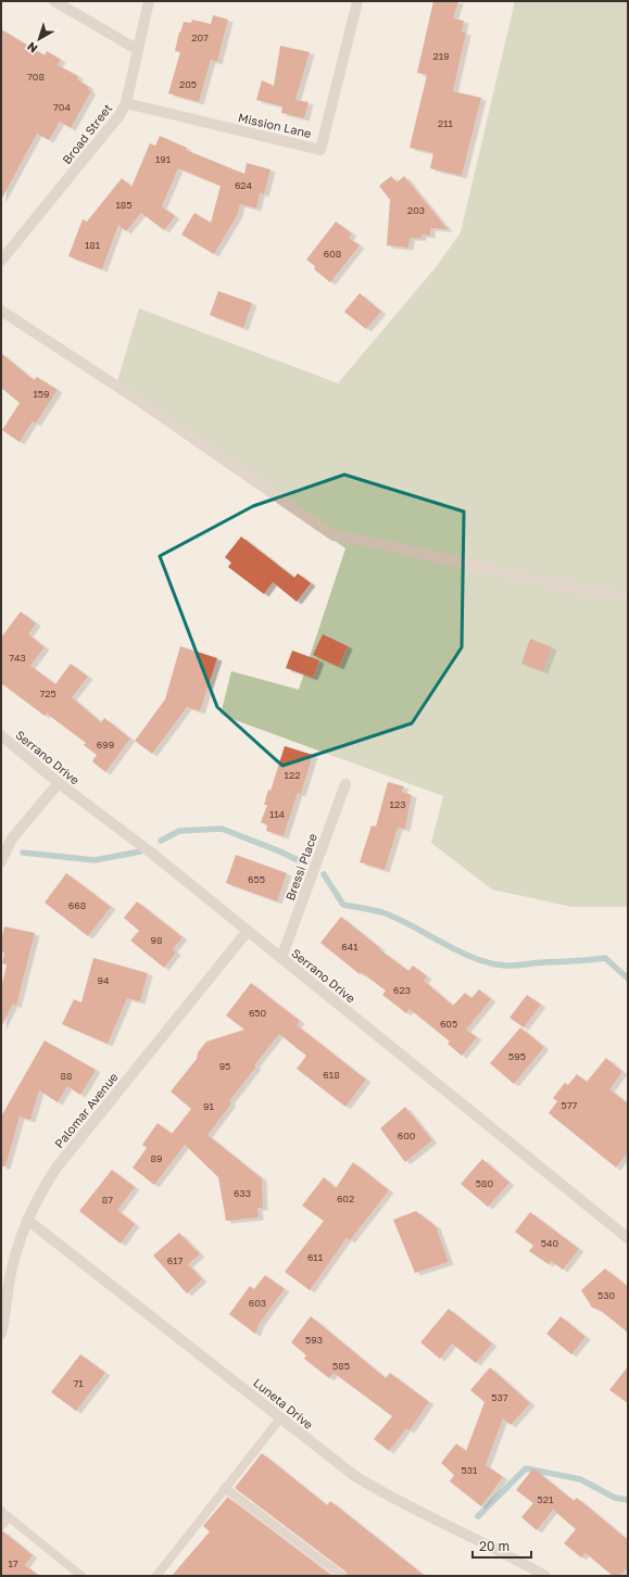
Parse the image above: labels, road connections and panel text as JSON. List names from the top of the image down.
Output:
{
  "streets": {
    "street": [
      "Mission Lane",
      "Broad Street",
      "Serrano Drive",
      "Bressi Place",
      "Palomar Avenue",
      "Luneta Drive"
    ]
  },
  "crossings": [
    ["Mission Lane", "Broad Street"],
    ["Serrano Drive", "Bressi Place"],
    ["Serrano Drive", "Palomar Avenue"],
    ["Palomar Avenue", "Luneta Drive"]
  ],
  "house_numbers": [
    "207",
    "219",
    "708",
    "205",
    "704",
    "211",
    "191",
    "624",
    "185",
    "203",
    "181",
    "608",
    "159",
    "743",
    "725",
    "699",
    "122",
    "123",
    "114",
    "655",
    "668",
    "98",
    "641",
    "94",
    "623",
    "650",
    "605",
    "595",
    "95",
    "618",
    "88",
    "577",
    "91",
    "600",
    "89",
    "580",
    "633",
    "602",
    "87",
    "540",
    "611",
    "617",
    "530",
    "603",
    "593",
    "585",
    "71",
    "537",
    "531",
    "521",
    "17"
  ],
  "scale_bar": "20 m",
  "north": "bottom left"
}
